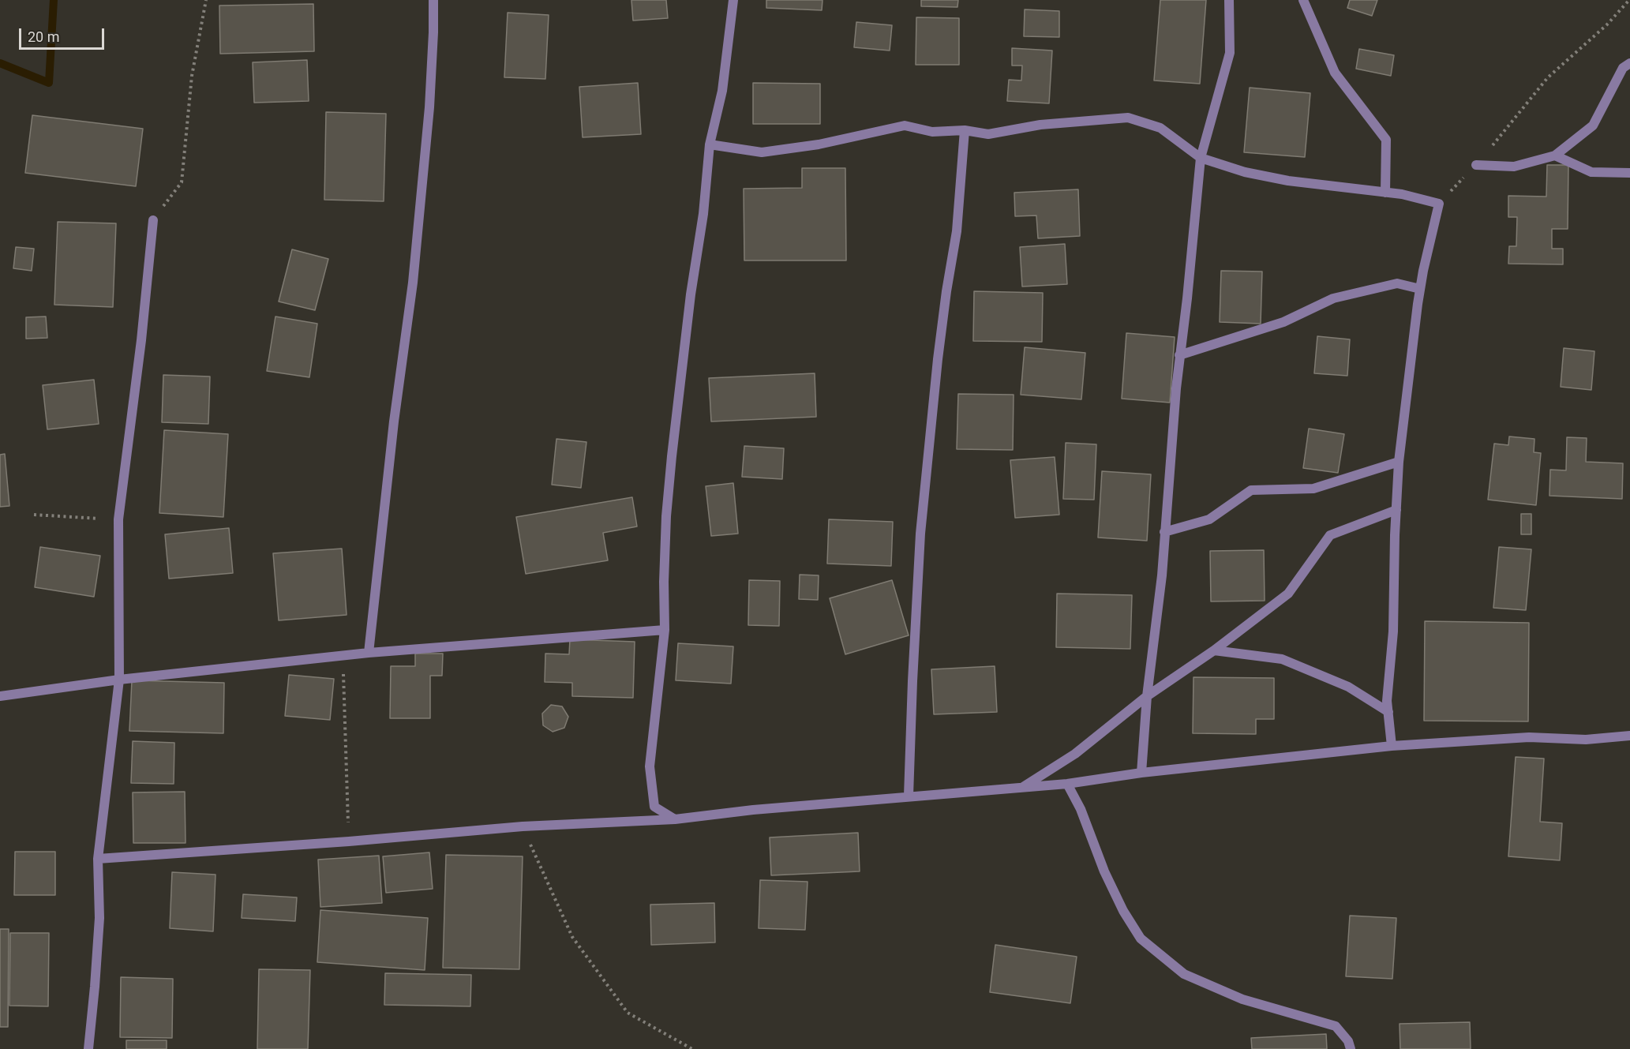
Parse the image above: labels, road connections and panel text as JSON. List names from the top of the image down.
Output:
{
  "scale_bar": "20 m"
}
